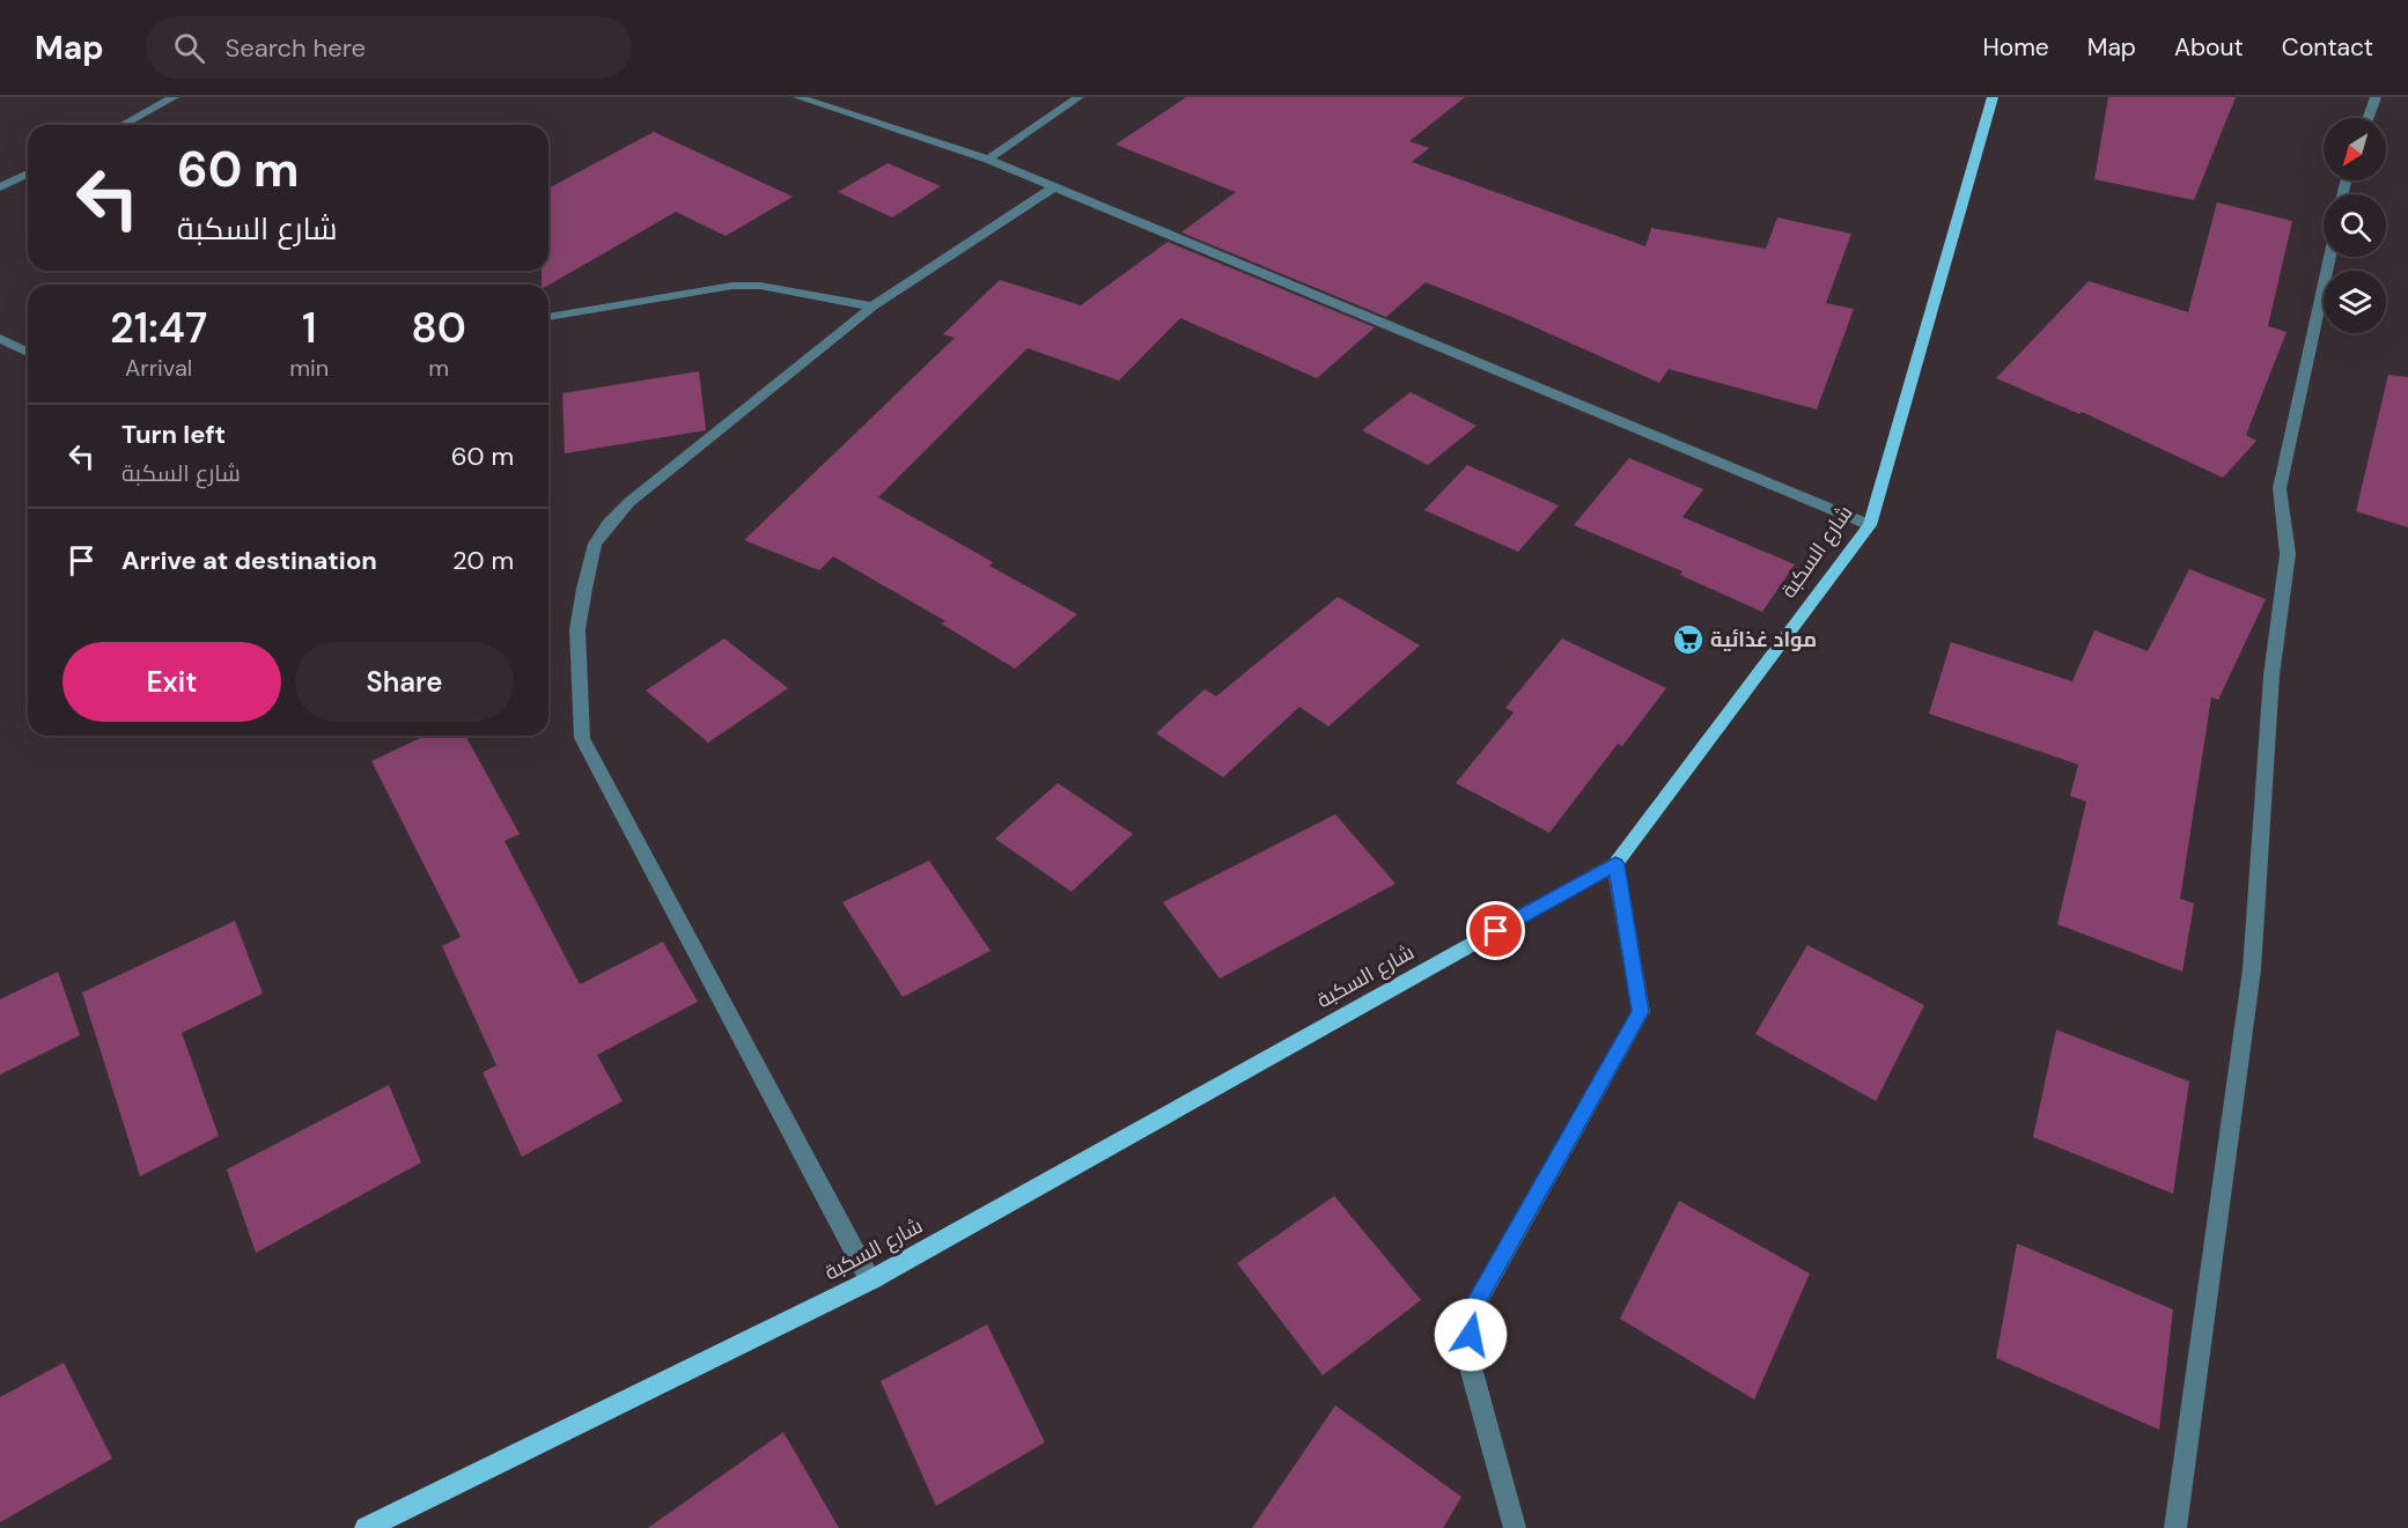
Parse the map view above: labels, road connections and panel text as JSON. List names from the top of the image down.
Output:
{
  "streets": {
    "main road": ["شارع السكبة"]
  },
  "places": {
    "supermarket": ["مواد غذائية"]
  },
  "north": "bottom left",
  "page": {
    "header": "Map",
    "search": "Search here",
    "nav": [
      "Home",
      "Map",
      "About",
      "Contact"
    ],
    "turn": ["60 m", "شارع السكبة"],
    "eta": [
      "21:47",
      "Arrival",
      "1",
      "min",
      "80",
      "m"
    ],
    "list": [
      {
        "name": "Turn left",
        "note": "شارع السكبة",
        "value": "60 m"
      },
      {
        "name": "Arrive at destination",
        "value": "20 m"
      }
    ],
    "buttons": ["Exit", "Share"]
  }
}
